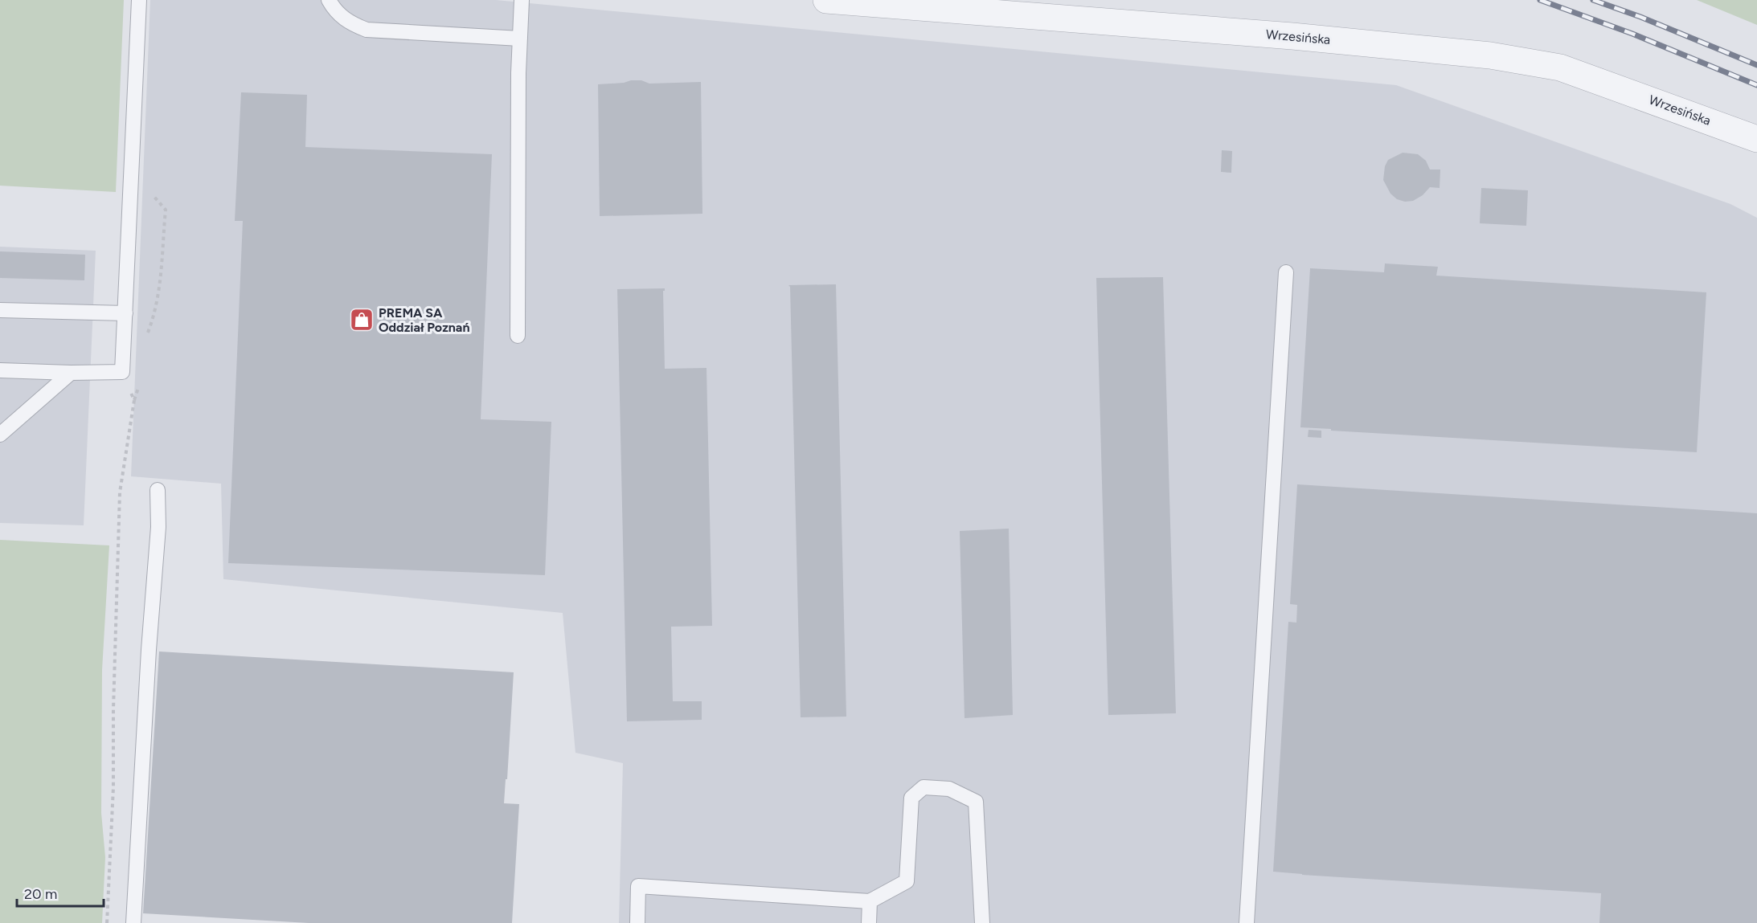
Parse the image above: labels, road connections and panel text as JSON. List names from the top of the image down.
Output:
{
  "streets": {
    "street": ["Wrzesińska"]
  },
  "places": {
    "shop": ["PREMA SA Oddział Poznań"]
  },
  "scale_bar": "20 m"
}
